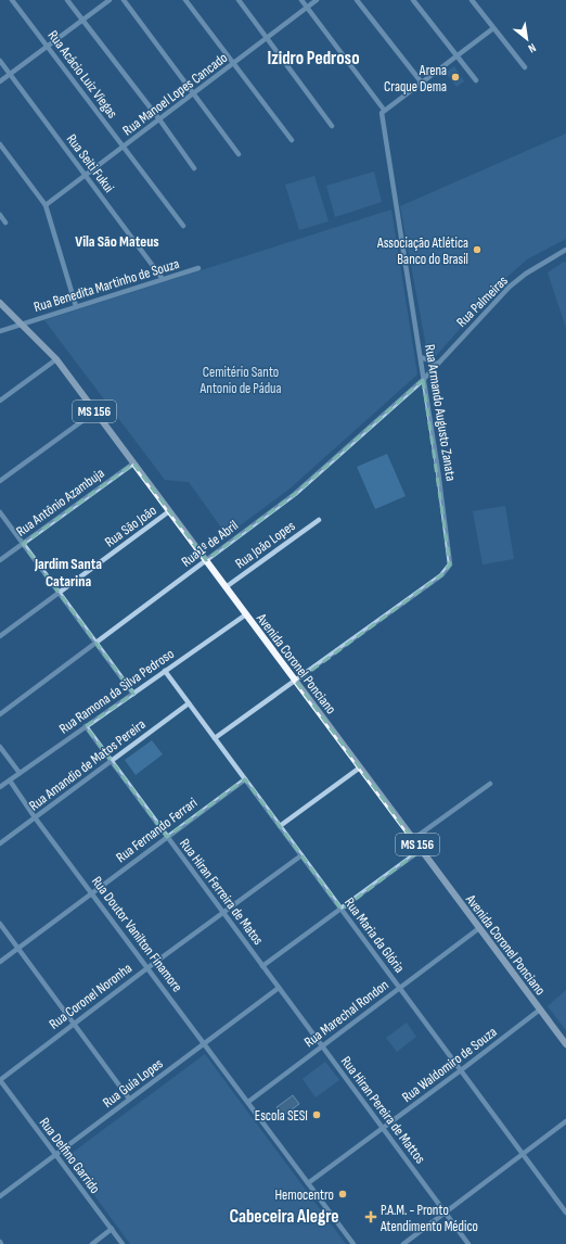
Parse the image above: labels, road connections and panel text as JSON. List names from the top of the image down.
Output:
{
  "streets": {
    "main road": ["MS 156", "Avenida Coronel Ponciano"],
    "street": [
      "Rua Acácio Luiz Viegas",
      "Rua Manoel Lopes Cancado",
      "Rua Seiti Fukui",
      "Rua Benedita Martinho de Souza",
      "Rua Palmeiras",
      "Rua Armando Augusto Zanata",
      "Rua Antônio Azambuja",
      "Rua São João",
      "Rua 1º de Abril",
      "Rua João Lopes",
      "Rua Ramona da Silva Pedroso",
      "Rua Amandio de Matos Pereira",
      "Rua Fernando Ferrari",
      "Rua Hiran Ferreira de Matos",
      "Rua Doutor Vanilton Finamore",
      "Rua Maria da Glória",
      "Rua Coronel Noronha",
      "Rua Marechal Rondon",
      "Rua Waldomiro de Souza",
      "Rua Guia Lopes",
      "Rua Hiran Pereira de Mattos",
      "Rua Delfino Garrido"
    ]
  },
  "crossings": [
    ["Rua Acácio Luiz Viegas", "Rua Manoel Lopes Cancado"],
    ["Rua Manoel Lopes Cancado", "Rua Seiti Fukui"],
    ["Rua Seiti Fukui", "Rua Benedita Martinho de Souza"],
    ["Rua Benedita Martinho de Souza", "Avenida Coronel Ponciano"],
    ["Rua Palmeiras", "Rua Armando Augusto Zanata"],
    ["Rua Palmeiras", "Rua 1º de Abril"],
    ["Rua Armando Augusto Zanata", "Rua 1º de Abril"],
    ["Rua Armando Augusto Zanata", "Avenida Coronel Ponciano"],
    ["Rua Armando Augusto Zanata", "Rua Maria da Glória"],
    ["Rua Antônio Azambuja", "Avenida Coronel Ponciano"],
    ["Rua São João", "Avenida Coronel Ponciano"],
    ["Rua 1º de Abril", "Avenida Coronel Ponciano"],
    ["Rua João Lopes", "Avenida Coronel Ponciano"],
    ["Avenida Coronel Ponciano", "Rua Ramona da Silva Pedroso"],
    ["Avenida Coronel Ponciano", "Rua Marechal Rondon"],
    ["Avenida Coronel Ponciano", "Rua Waldomiro de Souza"],
    ["Rua Ramona da Silva Pedroso", "Rua Hiran Ferreira de Matos"],
    ["Rua Ramona da Silva Pedroso", "Rua Doutor Vanilton Finamore"],
    ["Rua Ramona da Silva Pedroso", "Rua Maria da Glória"],
    ["Rua Amandio de Matos Pereira", "Rua Hiran Ferreira de Matos"],
    ["Rua Amandio de Matos Pereira", "Rua Doutor Vanilton Finamore"],
    ["Rua Amandio de Matos Pereira", "Rua Maria da Glória"],
    ["Rua Fernando Ferrari", "Rua Hiran Ferreira de Matos"],
    ["Rua Fernando Ferrari", "Rua Doutor Vanilton Finamore"],
    ["Rua Fernando Ferrari", "Rua Maria da Glória"],
    ["Rua Hiran Ferreira de Matos", "Rua Coronel Noronha"],
    ["Rua Hiran Ferreira de Matos", "Rua Guia Lopes"],
    ["Rua Hiran Ferreira de Matos", "Rua Hiran Pereira de Mattos"],
    ["Rua Doutor Vanilton Finamore", "Rua Coronel Noronha"],
    ["Rua Doutor Vanilton Finamore", "Rua Marechal Rondon"],
    ["Rua Doutor Vanilton Finamore", "Rua Waldomiro de Souza"],
    ["Rua Doutor Vanilton Finamore", "Rua Guia Lopes"],
    ["Rua Maria da Glória", "Rua Coronel Noronha"],
    ["Rua Maria da Glória", "Rua Marechal Rondon"],
    ["Rua Maria da Glória", "Rua Waldomiro de Souza"],
    ["Rua Coronel Noronha", "Rua Delfino Garrido"],
    ["Rua Marechal Rondon", "Rua Hiran Pereira de Mattos"],
    ["Rua Waldomiro de Souza", "Rua Hiran Pereira de Mattos"],
    ["Rua Guia Lopes", "Rua Hiran Pereira de Mattos"],
    ["Rua Guia Lopes", "Rua Delfino Garrido"]
  ],
  "districts": [
    "Izidro Pedroso",
    "Vila São Mateus",
    "Jardim Santa Catarina",
    "Cabeceira Alegre"
  ],
  "parks": ["Cemitério Santo Antonio de Pádua"],
  "places": {
    "other": [
      "Arena Craque Dema",
      "Associação Atlética Banco do Brasil",
      "Escola SESI",
      "Hemocentro"
    ],
    "health": ["P.A.M. - Pronto Atendimento Médico"]
  },
  "north": "bottom right"
}
